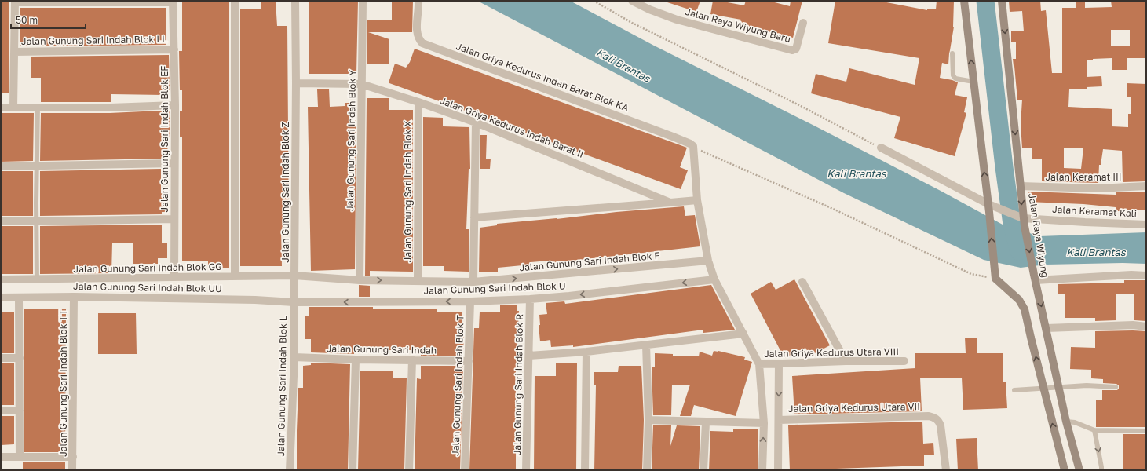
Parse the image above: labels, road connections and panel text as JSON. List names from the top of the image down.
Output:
{
  "streets": {
    "main road": ["Jalan Raya Wiyung"],
    "street": [
      "Jalan Raya Wiyung Baru",
      "Jalan Gunung Sari Indah Blok LL",
      "Jalan Griya Kedurus Indah Barat Blok KA",
      "Jalan Griya Kedurus Indah Barat II",
      "Jalan Gunung Sari Indah Blok EF",
      "Jalan Gunung Sari Indah Blok Y",
      "Jalan Keramat III",
      "Jalan Gunung Sari Indah Blok X",
      "Jalan Gunung Sari Indah Blok Z",
      "Jalan Keramat Kali",
      "Jalan Gunung Sari Indah Blok F",
      "Jalan Gunung Sari Indah Blok GG",
      "Jalan Gunung Sari Indah Blok UU",
      "Jalan Gunung Sari Indah Blok U",
      "Jalan Gunung Sari Indah",
      "Jalan Griya Kedurus Utara VIII",
      "Jalan Gunung Sari Indah Blok TT",
      "Jalan Gunung Sari Indah Blok R",
      "Jalan Gunung Sari Indah Blok T",
      "Jalan Gunung Sari Indah Blok L",
      "Jalan Griya Kedurus Utara VII"
    ]
  },
  "crossings": [
    ["Jalan Gunung Sari Indah Blok LL", "Jalan Gunung Sari Indah Blok EF"],
    ["Jalan Griya Kedurus Indah Barat II", "Jalan Gunung Sari Indah Blok Y"],
    ["Jalan Griya Kedurus Indah Barat II", "Jalan Gunung Sari Indah Blok X"],
    ["Jalan Griya Kedurus Indah Barat II", "Jalan Gunung Sari Indah Blok Z"],
    ["Jalan Gunung Sari Indah Blok EF", "Jalan Gunung Sari Indah Blok GG"],
    ["Jalan Gunung Sari Indah Blok Y", "Jalan Gunung Sari Indah Blok F"],
    ["Jalan Keramat III", "Jalan Raya Wiyung"],
    ["Jalan Gunung Sari Indah Blok X", "Jalan Gunung Sari Indah Blok F"],
    ["Jalan Gunung Sari Indah Blok Z", "Jalan Gunung Sari Indah Blok F"],
    ["Jalan Gunung Sari Indah Blok Z", "Jalan Gunung Sari Indah Blok GG"],
    ["Jalan Gunung Sari Indah Blok Z", "Jalan Gunung Sari Indah Blok UU"],
    ["Jalan Gunung Sari Indah Blok Z", "Jalan Gunung Sari Indah Blok U"],
    ["Jalan Gunung Sari Indah Blok Z", "Jalan Gunung Sari Indah Blok L"],
    ["Jalan Keramat Kali", "Jalan Raya Wiyung"],
    ["Jalan Gunung Sari Indah Blok F", "Jalan Gunung Sari Indah Blok GG"],
    ["Jalan Gunung Sari Indah Blok UU", "Jalan Gunung Sari Indah Blok U"],
    ["Jalan Gunung Sari Indah Blok UU", "Jalan Gunung Sari Indah Blok TT"],
    ["Jalan Gunung Sari Indah Blok UU", "Jalan Gunung Sari Indah Blok L"],
    ["Jalan Gunung Sari Indah Blok U", "Jalan Gunung Sari Indah Blok R"],
    ["Jalan Gunung Sari Indah Blok U", "Jalan Gunung Sari Indah Blok T"],
    ["Jalan Gunung Sari Indah Blok U", "Jalan Gunung Sari Indah Blok L"],
    ["Jalan Gunung Sari Indah", "Jalan Gunung Sari Indah Blok T"],
    ["Jalan Gunung Sari Indah", "Jalan Gunung Sari Indah Blok L"]
  ],
  "water": ["Kali Brantas"],
  "scale_bar": "50 m"
}
